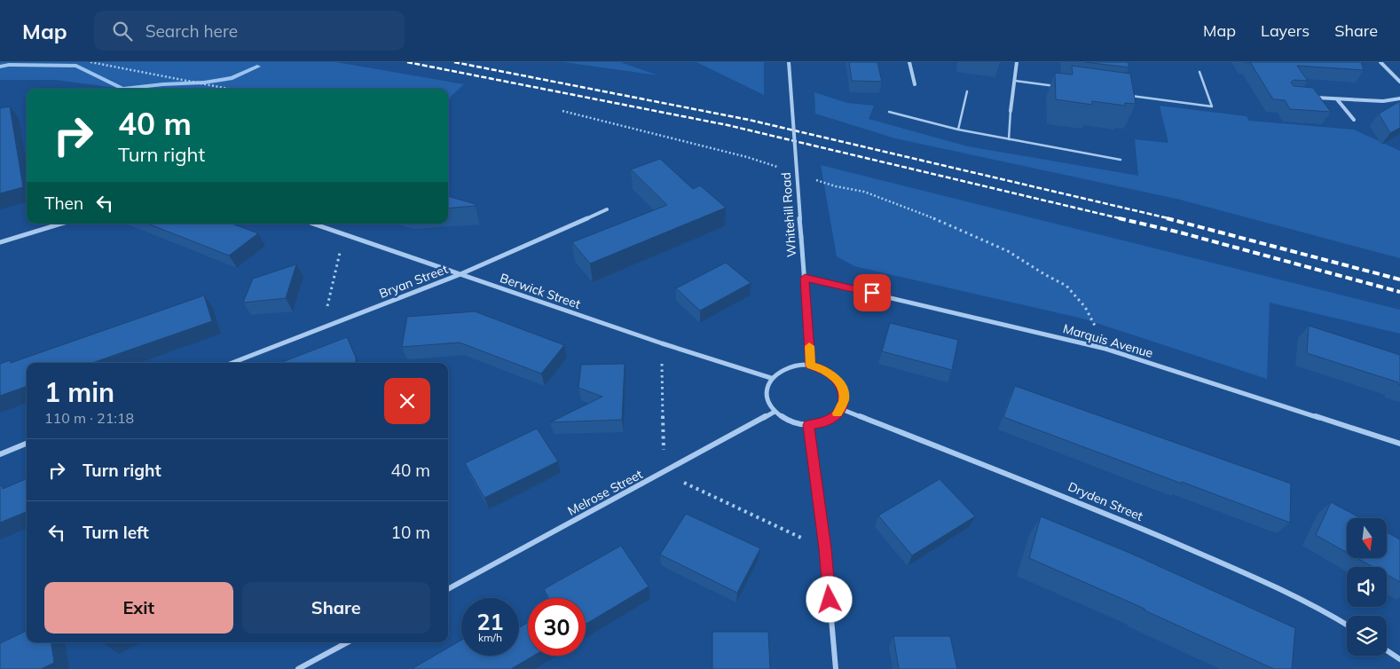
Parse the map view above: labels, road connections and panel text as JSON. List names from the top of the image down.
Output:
{
  "streets": {
    "street": [
      "Whitehill Road",
      "Bryan Street",
      "Berwick Street",
      "Marquis Avenue",
      "Melrose Street",
      "Dryden Street"
    ]
  },
  "crossings": [
    ["Whitehill Road", "Berwick Street"],
    ["Whitehill Road", "Marquis Avenue"],
    ["Whitehill Road", "Melrose Street"],
    ["Whitehill Road", "Dryden Street"],
    ["Bryan Street", "Berwick Street"],
    ["Berwick Street", "Melrose Street"],
    ["Berwick Street", "Dryden Street"],
    ["Melrose Street", "Dryden Street"]
  ],
  "north": "bottom",
  "page": {
    "header": "Map",
    "search": "Search here",
    "nav": ["Map", "Layers", "Share"],
    "turn": ["40 m", "Turn right"],
    "then": "Then",
    "heading": ["1 min", "110 m · 21:18"],
    "list": [
      {
        "name": "Turn right",
        "value": "40 m"
      },
      {
        "name": "Turn left",
        "value": "10 m"
      }
    ],
    "buttons": ["Exit", "Share"],
    "speed": "21 km/h",
    "limit": "30"
  }
}
